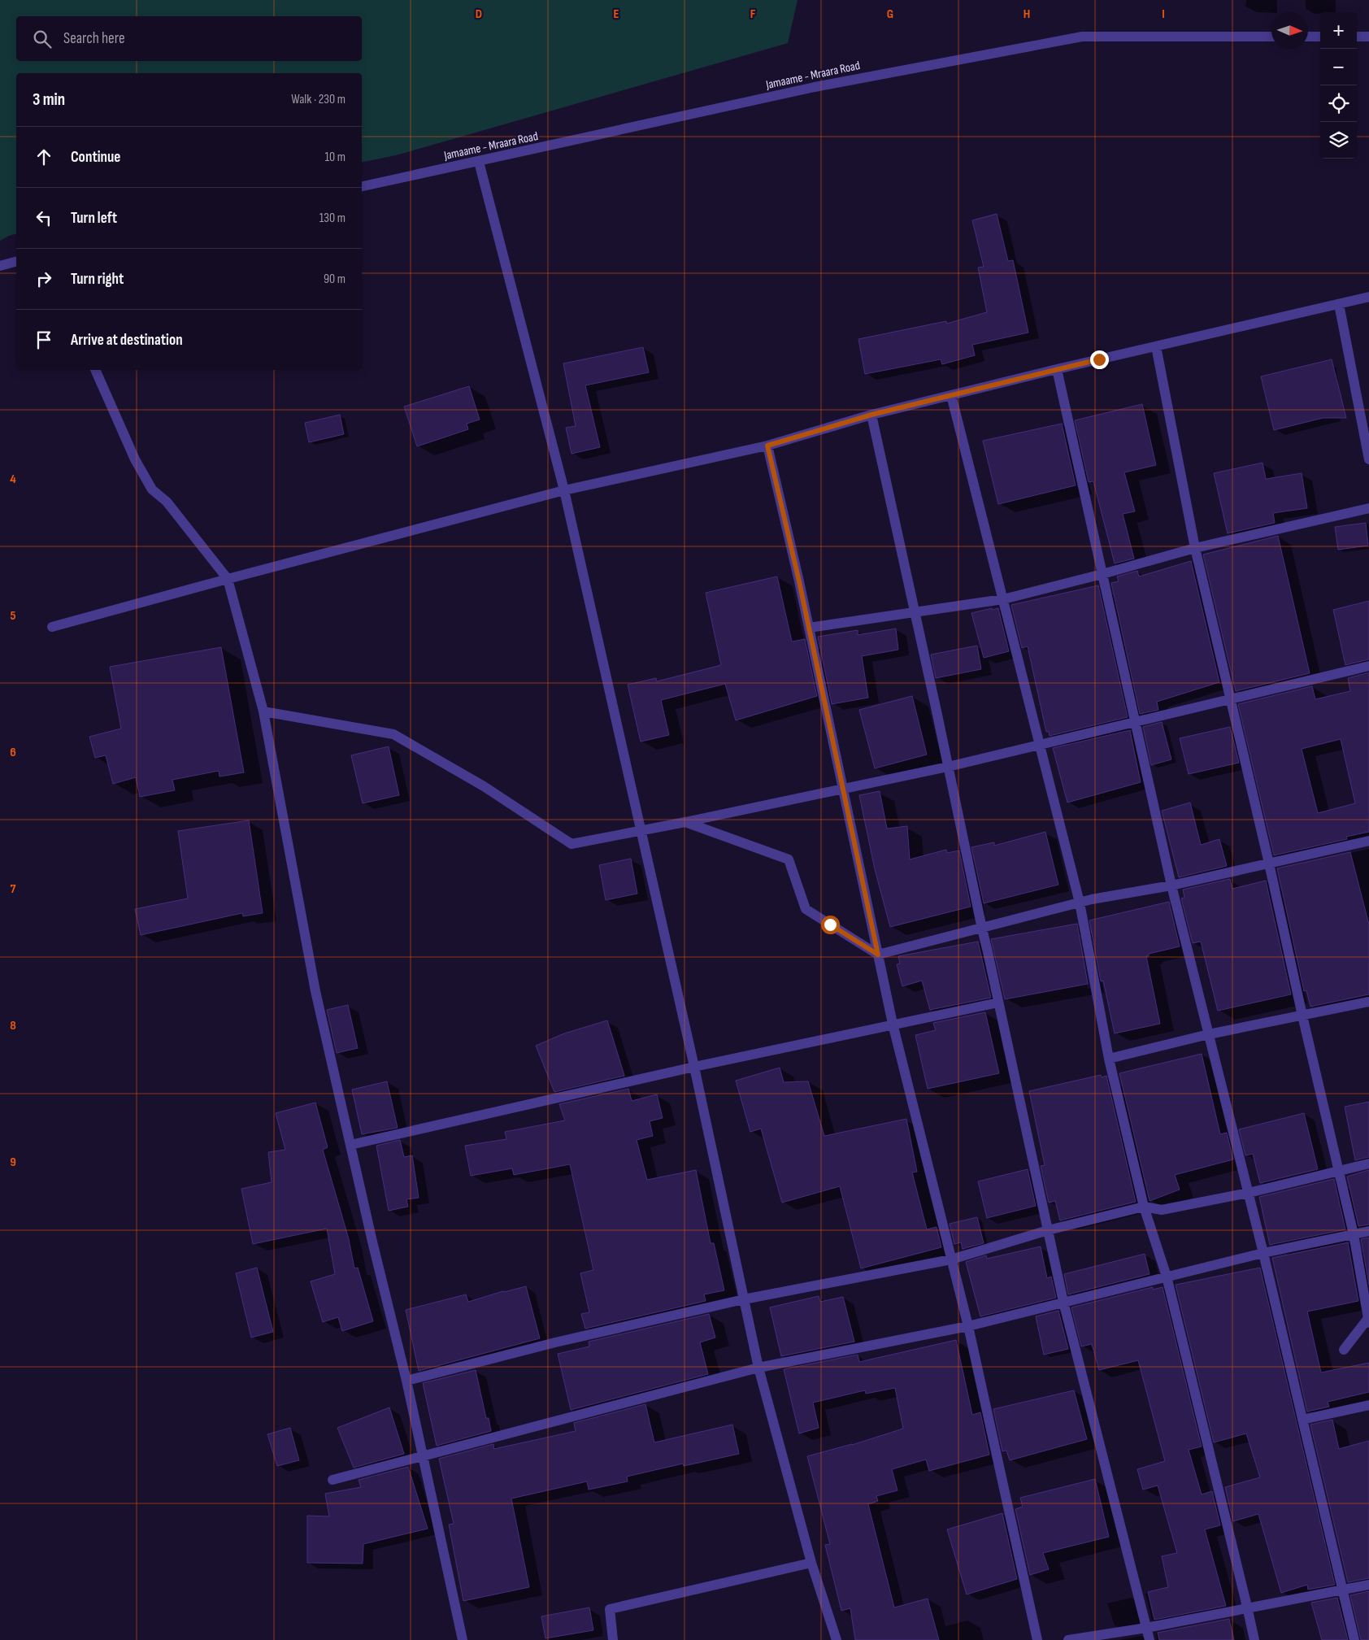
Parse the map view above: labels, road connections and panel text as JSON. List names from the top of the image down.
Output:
{
  "streets": {
    "street": ["Jamaame - Mraara Road"]
  },
  "north": "right",
  "page": {
    "map_buttons": ["+", "−"],
    "search": "Search here",
    "heading": ["3 min", "Walk · 230 m"],
    "list": [
      ["Continue", "10 m"],
      ["Turn left", "130 m"],
      ["Turn right", "90 m"],
      "Arrive at destination"
    ]
  },
  "grid": {
    "columns": [
      "D",
      "E",
      "F",
      "G",
      "H",
      "I"
    ],
    "rows": [
      "4",
      "5",
      "6",
      "7",
      "8",
      "9"
    ]
  }
}
